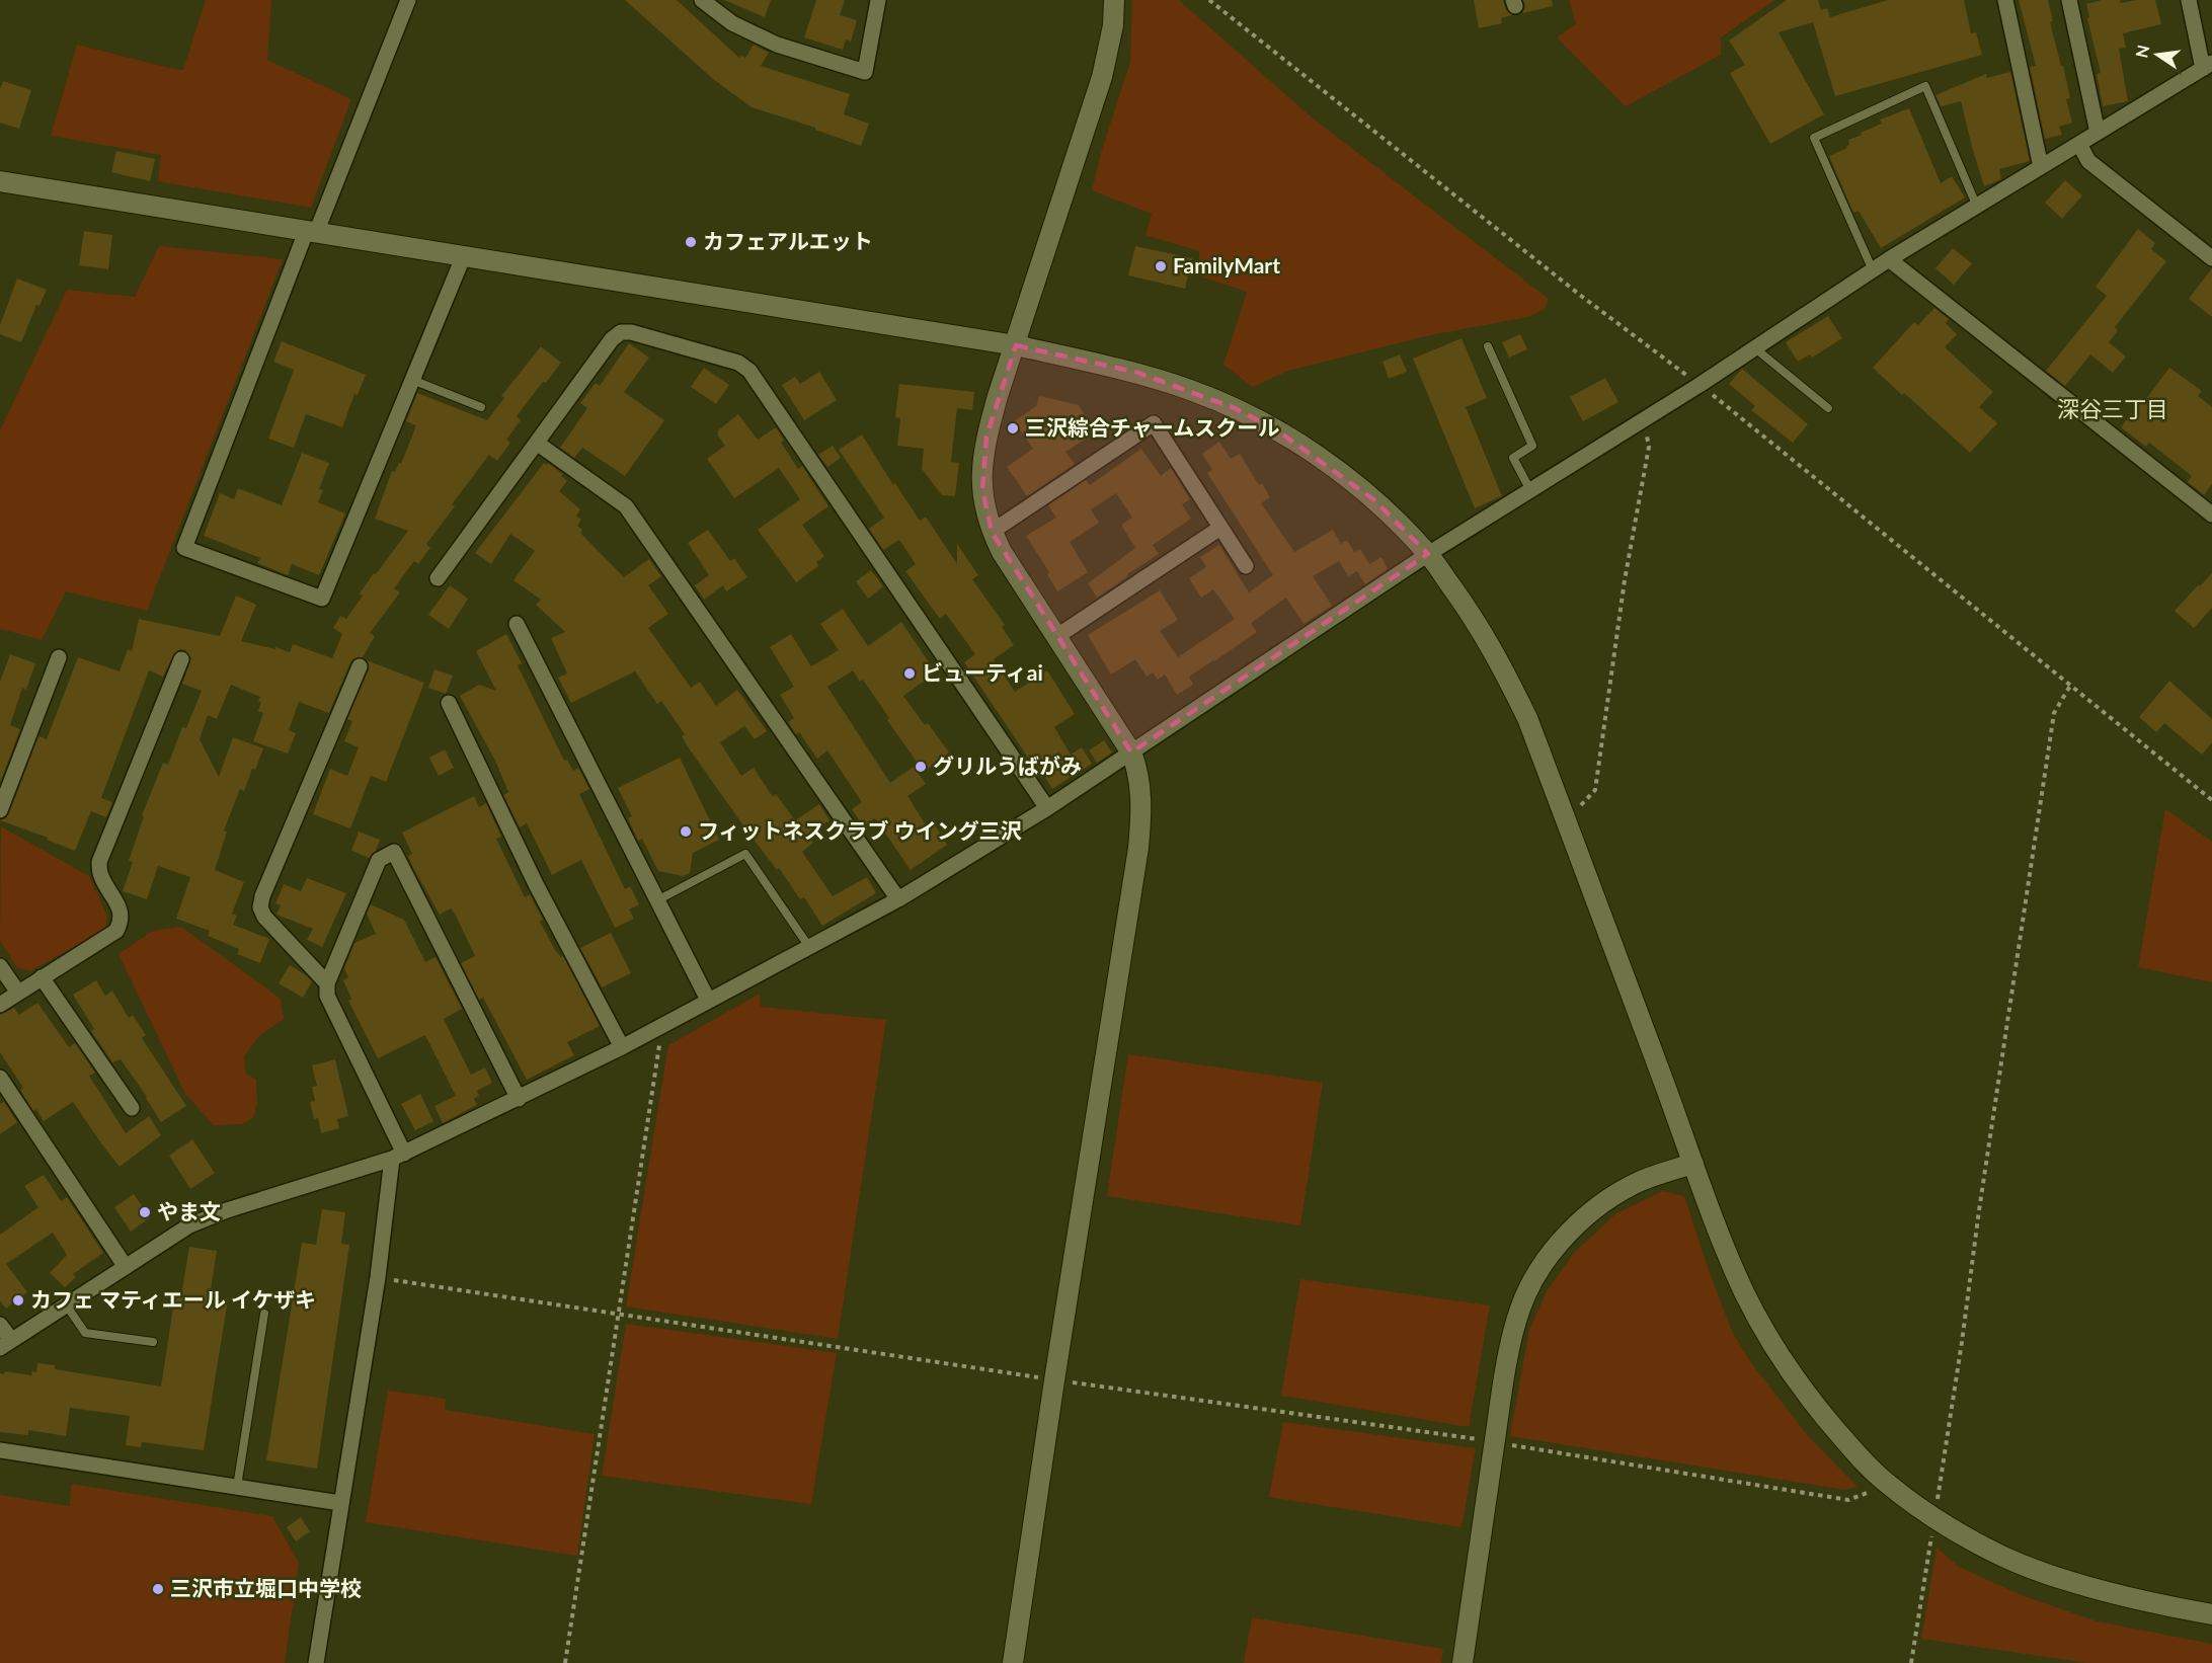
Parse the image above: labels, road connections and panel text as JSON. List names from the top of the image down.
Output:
{
  "districts": ["深谷三丁目"],
  "places": [
    "カフェアルエット",
    "FamilyMart",
    "三沢綜合チャームスクール",
    "ビューティai",
    "グリルうばがみ",
    "フィットネスクラブ ウイング三沢",
    "やま文",
    "カフェ マティエール イケザキ",
    "三沢市立堀口中学校"
  ],
  "north": "left"
}
